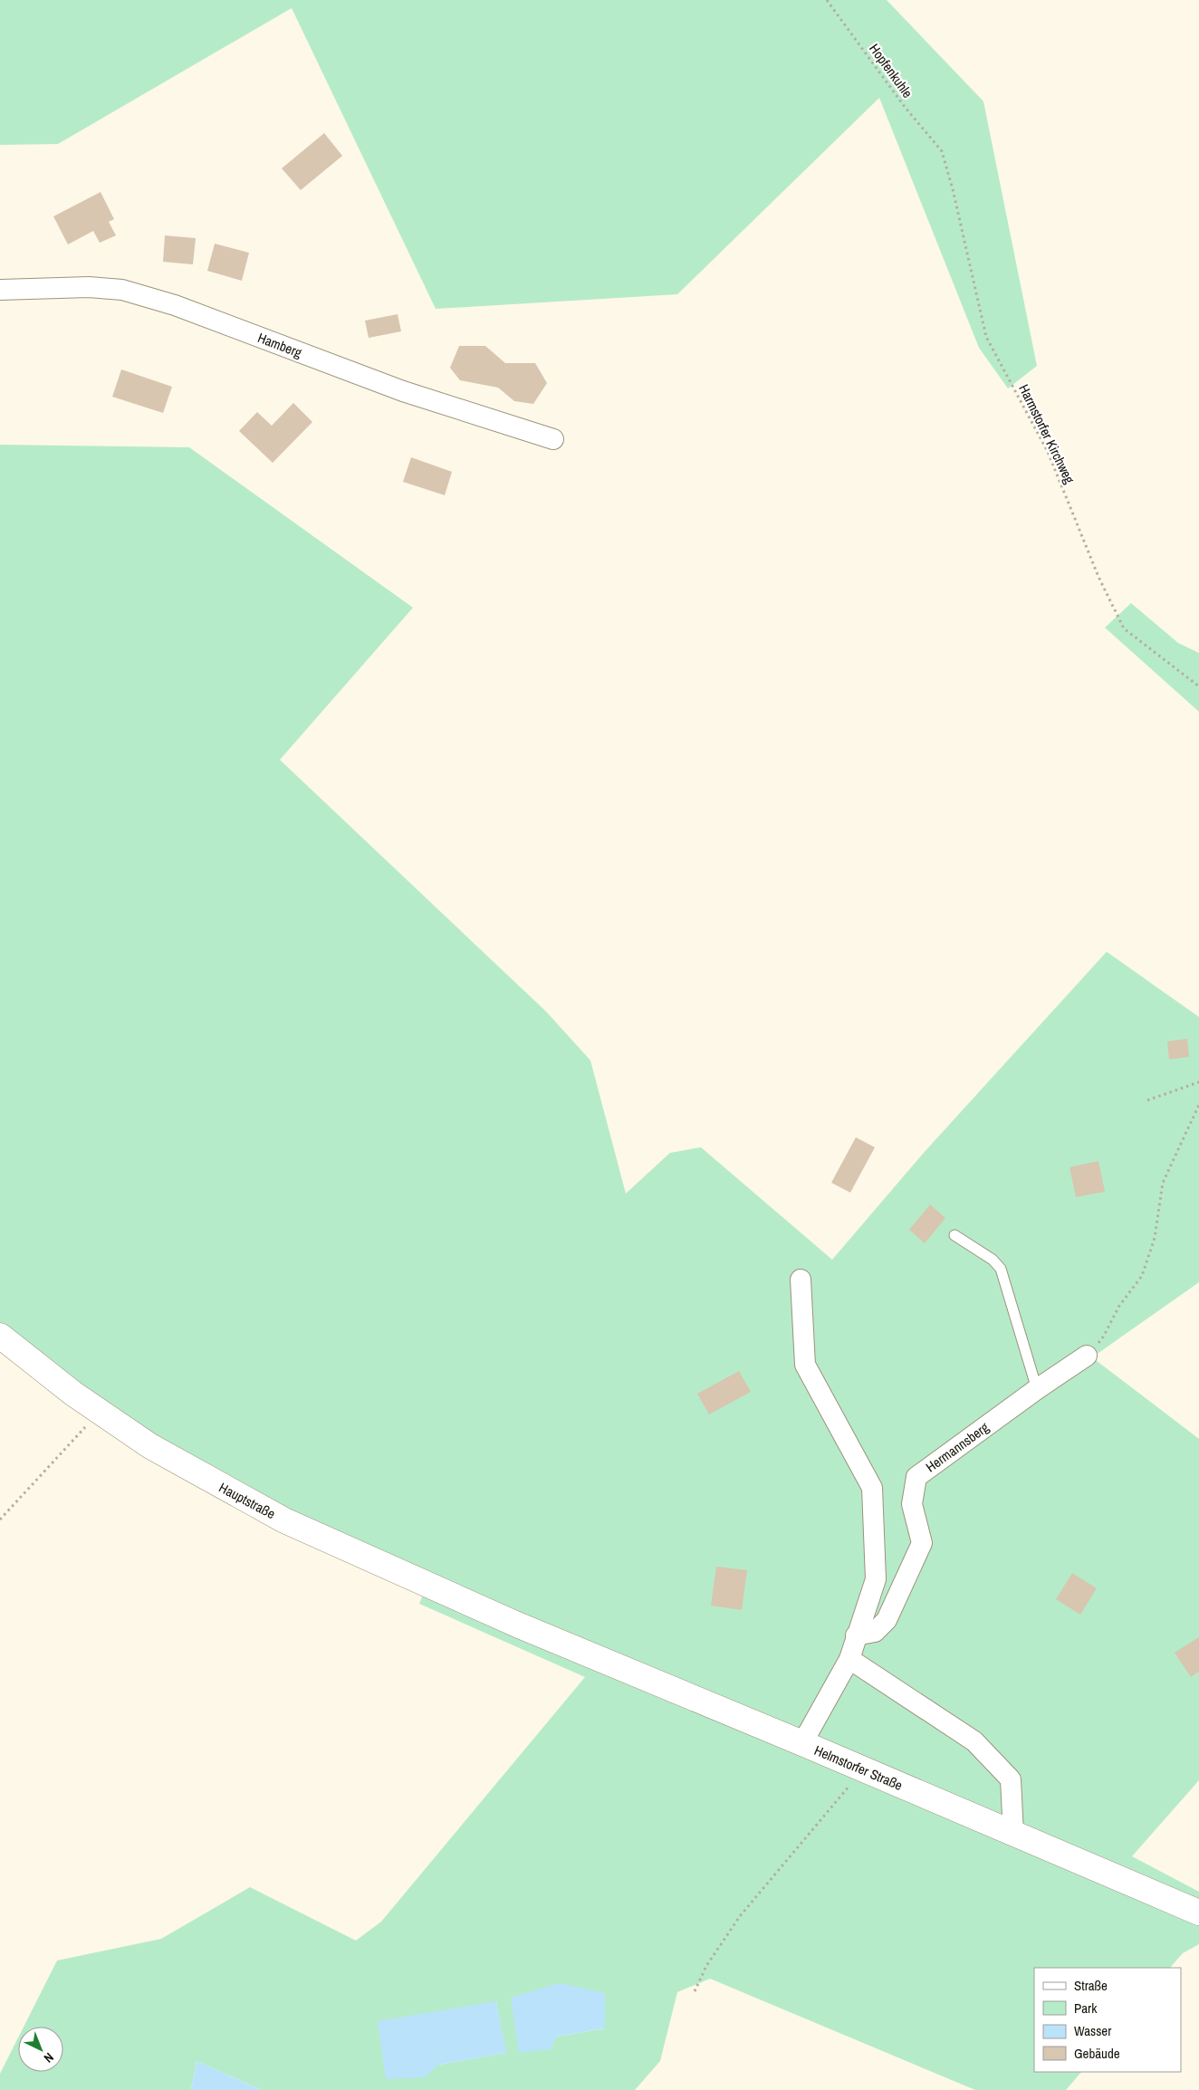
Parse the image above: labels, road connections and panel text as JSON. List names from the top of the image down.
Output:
{
  "streets": {
    "main road": ["Hauptstraße", "Helmstorfer Straße"],
    "street": ["Hamberg", "Hermannsberg"],
    "path": ["Hopfenkuhle", "Harmstorfer Kirchweg"]
  },
  "crossings": [
    ["Hopfenkuhle", "Harmstorfer Kirchweg"],
    ["Hauptstraße", "Helmstorfer Straße"]
  ],
  "legend": [
    "Straße",
    "Park",
    "Wasser",
    "Gebäude"
  ],
  "north": "bottom right"
}
